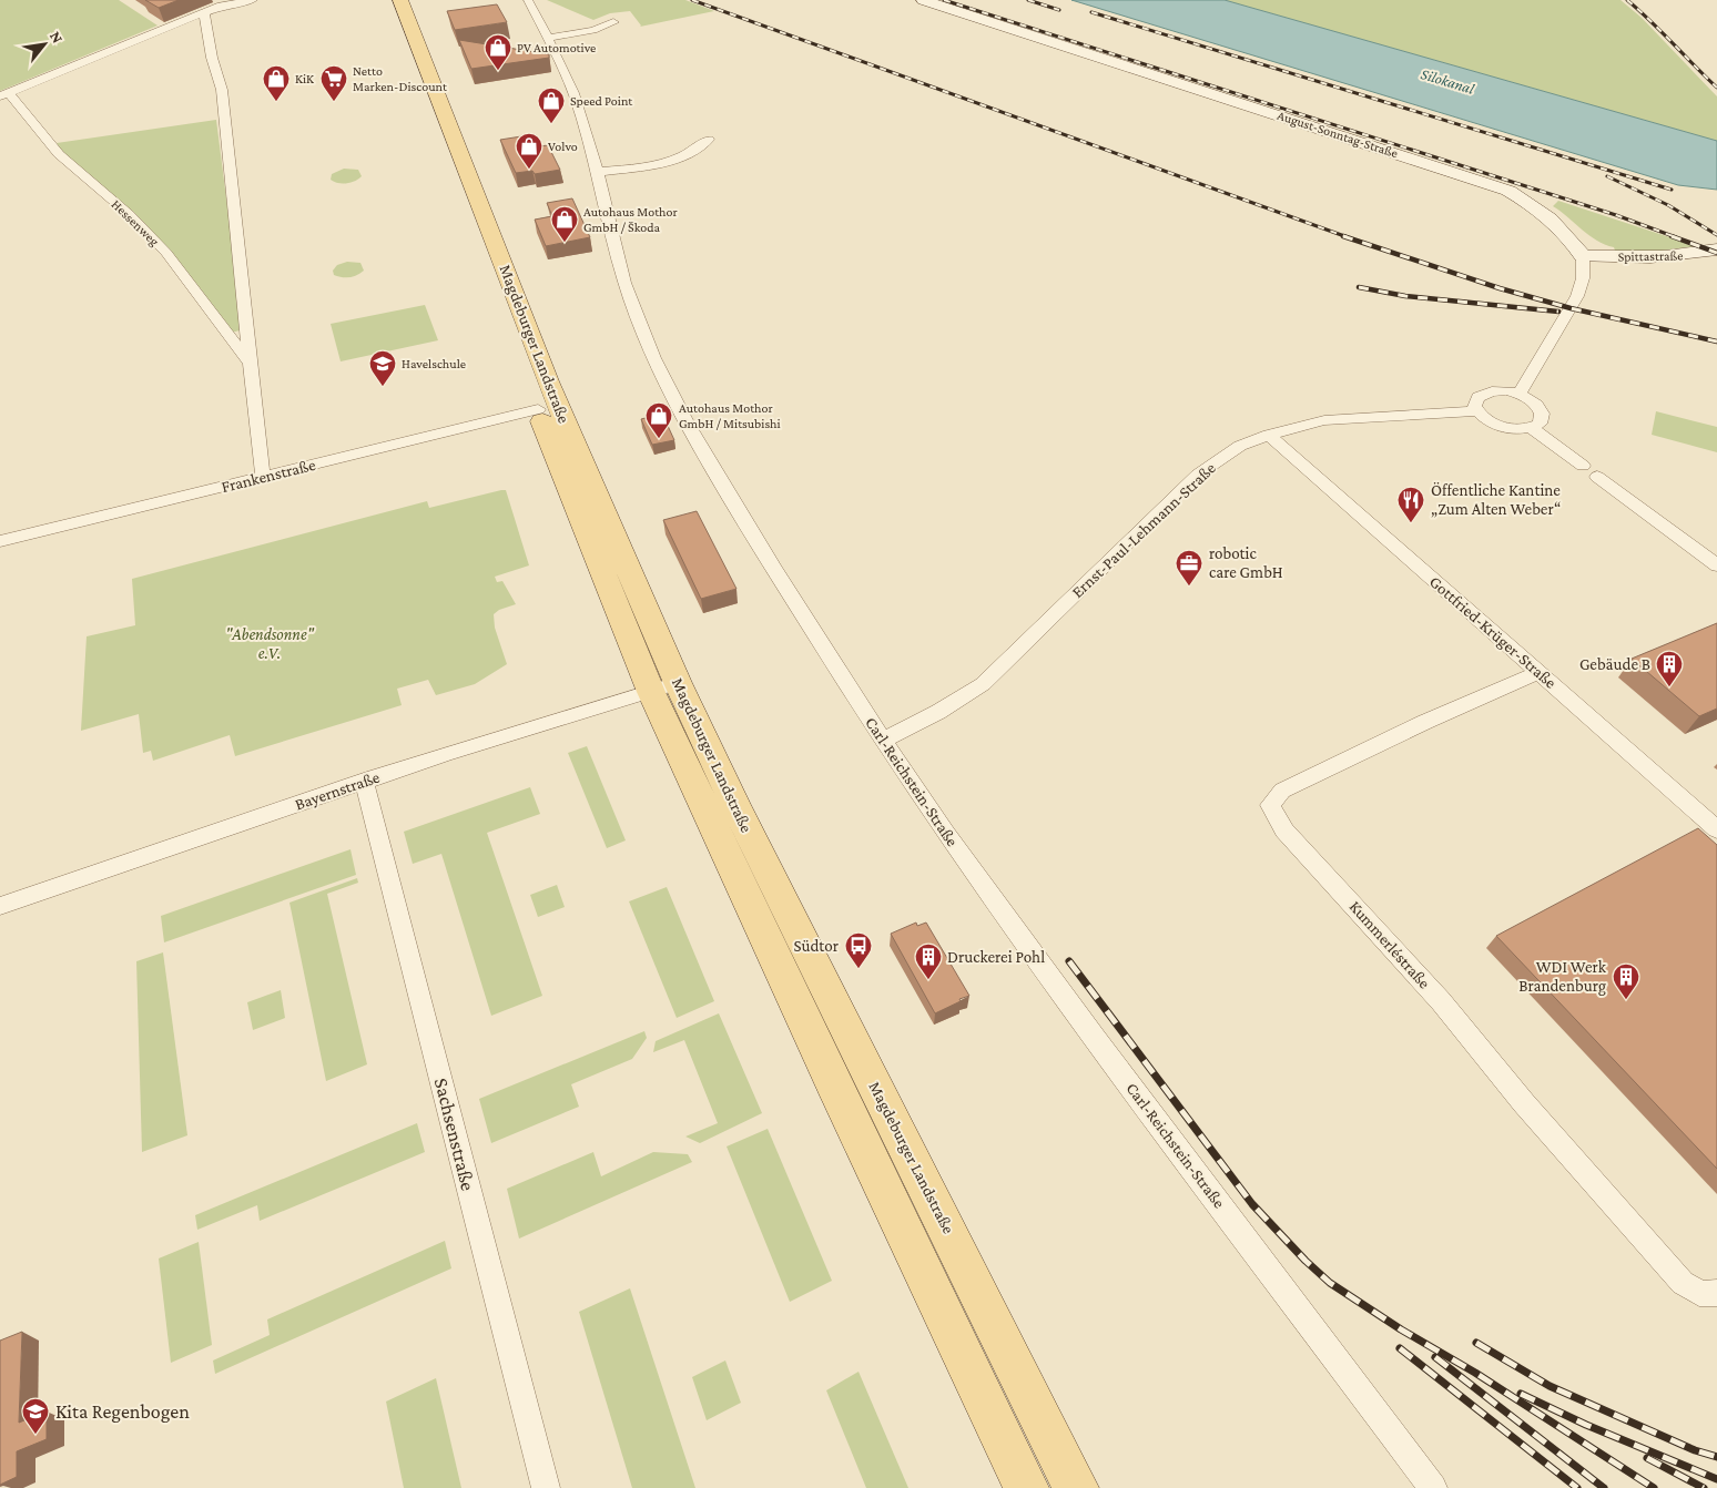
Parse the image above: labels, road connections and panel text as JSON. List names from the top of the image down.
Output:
{
  "streets": {
    "main road": ["Magdeburger Landstraße"],
    "street": [
      "August-Sonntag-Straße",
      "Hessenweg",
      "Spittastraße",
      "Frankenstraße",
      "Ernst-Paul-Lehmann-Straße",
      "Gottfried-Krüger-Straße",
      "Carl-Reichstein-Straße",
      "Bayernstraße",
      "Kummerléstraße",
      "Sachsenstraße"
    ]
  },
  "crossings": [
    ["August-Sonntag-Straße", "Spittastraße"],
    ["Magdeburger Landstraße", "Frankenstraße"],
    ["Magdeburger Landstraße", "Bayernstraße"],
    ["Ernst-Paul-Lehmann-Straße", "Gottfried-Krüger-Straße"],
    ["Ernst-Paul-Lehmann-Straße", "Carl-Reichstein-Straße"],
    ["Gottfried-Krüger-Straße", "Kummerléstraße"],
    ["Bayernstraße", "Sachsenstraße"]
  ],
  "water": ["Silokanal"],
  "parks": ["\"Abendsonne\" e.V."],
  "places": {
    "shop": [
      "PV Automotive",
      "KiK",
      "Speed Point",
      "Volvo",
      "Autohaus Mothor GmbH / Škoda",
      "Autohaus Mothor GmbH / Mitsubishi"
    ],
    "supermarket": ["Netto Marken-Discount"],
    "school or university": ["Havelschule", "Kita Regenbogen"],
    "restaurant": ["Öffentliche Kantine „Zum Alten Weber“"],
    "office": ["robotic care GmbH"],
    "building": ["Gebäude B", "Druckerei Pohl", "WDI Werk Brandenburg"],
    "bus stop": ["Südtor"]
  },
  "north": "top right"
}
